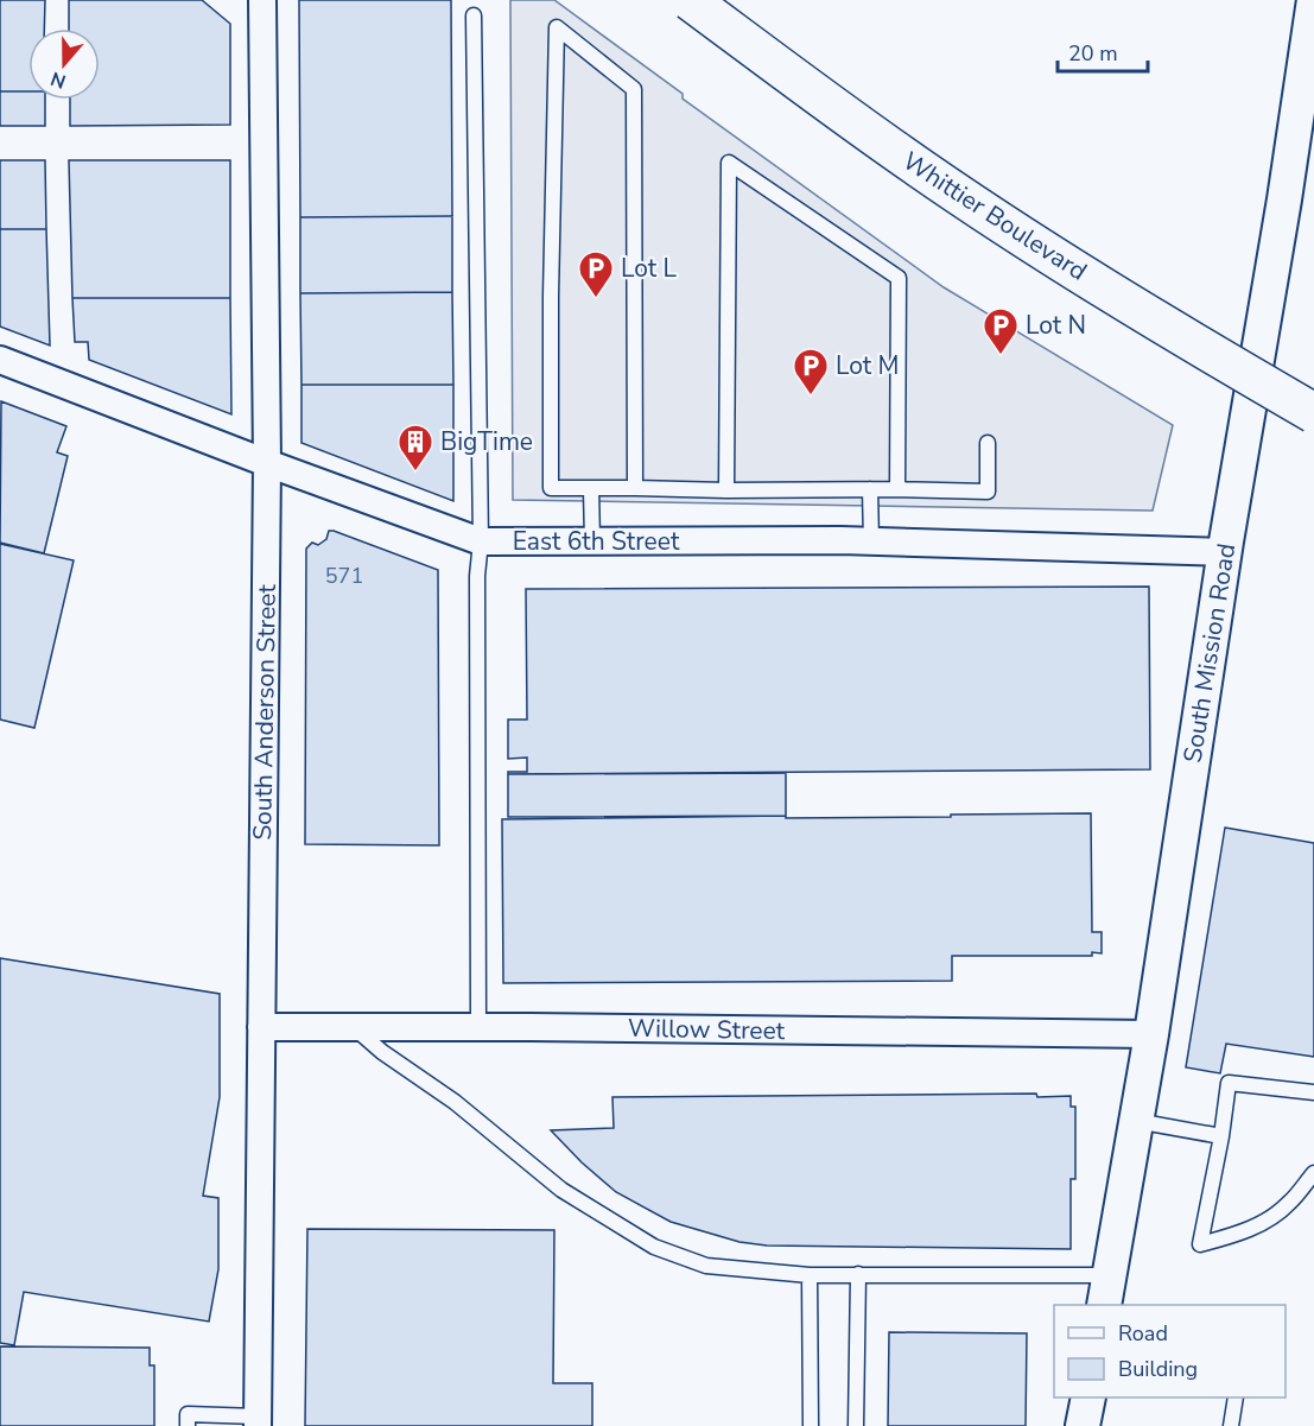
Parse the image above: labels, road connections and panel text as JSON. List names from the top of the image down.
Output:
{
  "streets": {
    "main road": ["Whittier Boulevard"],
    "street": [
      "East 6th Street",
      "South Mission Road",
      "South Anderson Street",
      "Willow Street"
    ]
  },
  "crossings": [
    ["East 6th Street", "South Mission Road"],
    ["East 6th Street", "South Anderson Street"],
    ["South Mission Road", "Willow Street"],
    ["South Anderson Street", "Willow Street"]
  ],
  "places": {
    "parking": ["Lot L", "Lot N", "Lot M"],
    "building": ["BigTime"]
  },
  "house_numbers": ["571"],
  "legend": ["Road", "Building"],
  "scale_bar": "20 m",
  "north": "bottom"
}
